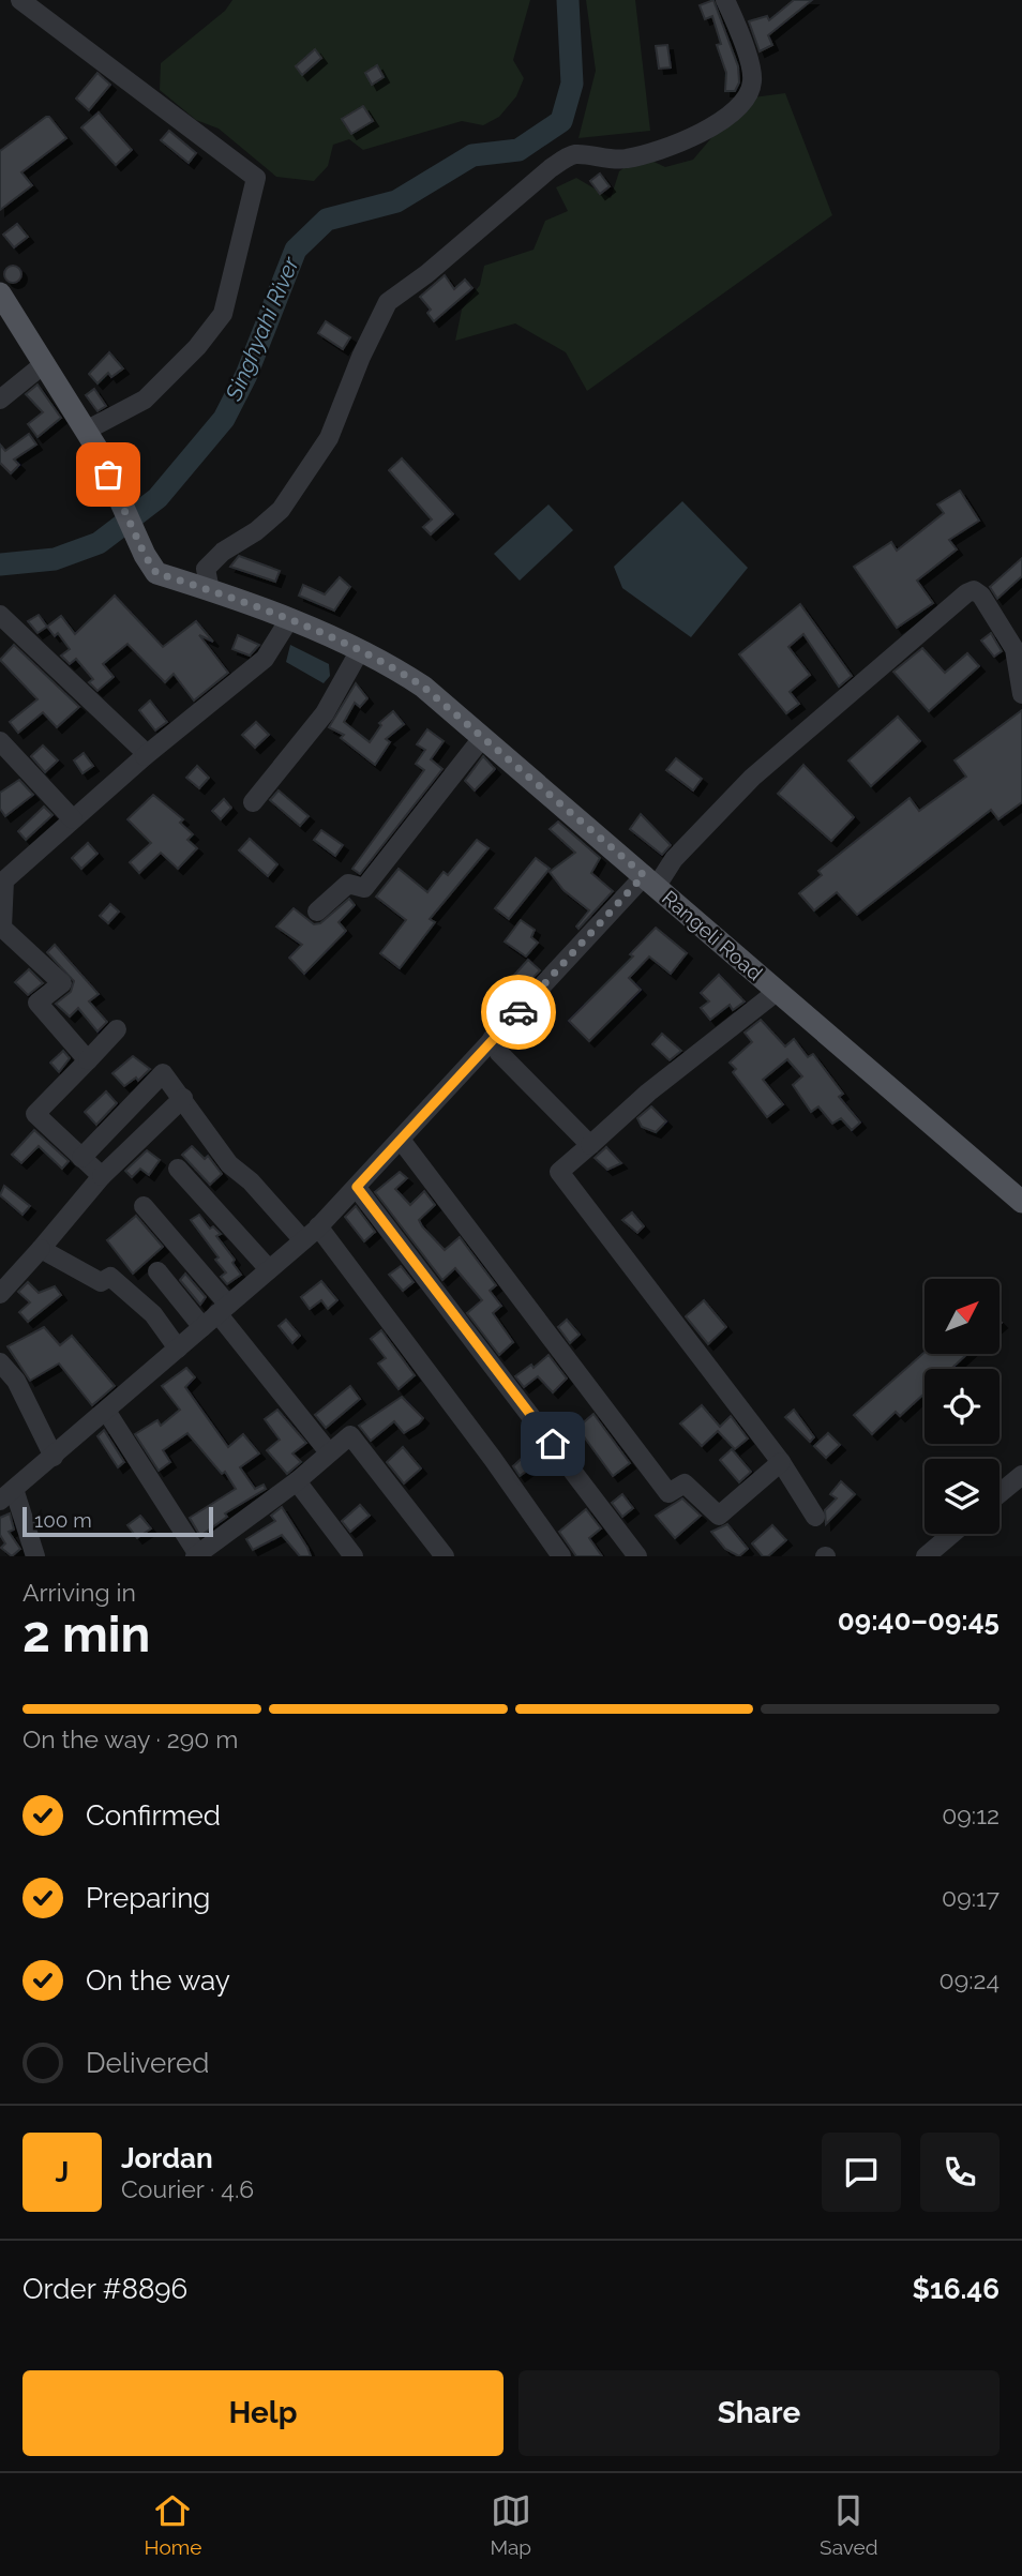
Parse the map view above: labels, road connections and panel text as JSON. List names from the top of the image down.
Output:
{
  "streets": {
    "main road": ["Rangeli Road"]
  },
  "water": ["Singhyahi River"],
  "scale_bar": "100 m",
  "north": "top right",
  "page": {
    "scale": "100 m",
    "heading": ["2 min", "Arriving in", "09:40–09:45"],
    "panel": [
      "Jordan",
      "Courier · 4.6",
      "Order #8896",
      "$16.46"
    ],
    "bar": "On the way · 290 m",
    "list": [
      ["Confirmed", "09:12"],
      ["Preparing", "09:17"],
      ["On the way", "09:24"],
      "Delivered"
    ],
    "round": "J",
    "buttons": ["Help", "Share"],
    "tabs": ["Home", "Map", "Saved"]
  }
}
